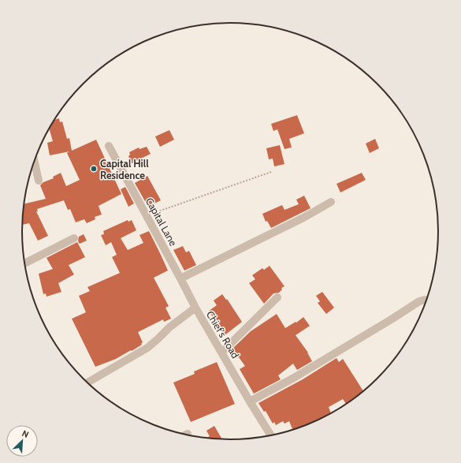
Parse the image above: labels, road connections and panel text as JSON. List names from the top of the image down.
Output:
{
  "streets": {
    "street": ["Capital Lane", "Chief's Road"]
  },
  "crossings": [
    ["Capital Lane", "Chief's Road"]
  ],
  "places": ["Capital Hill Residence"],
  "north": "top right"
}
